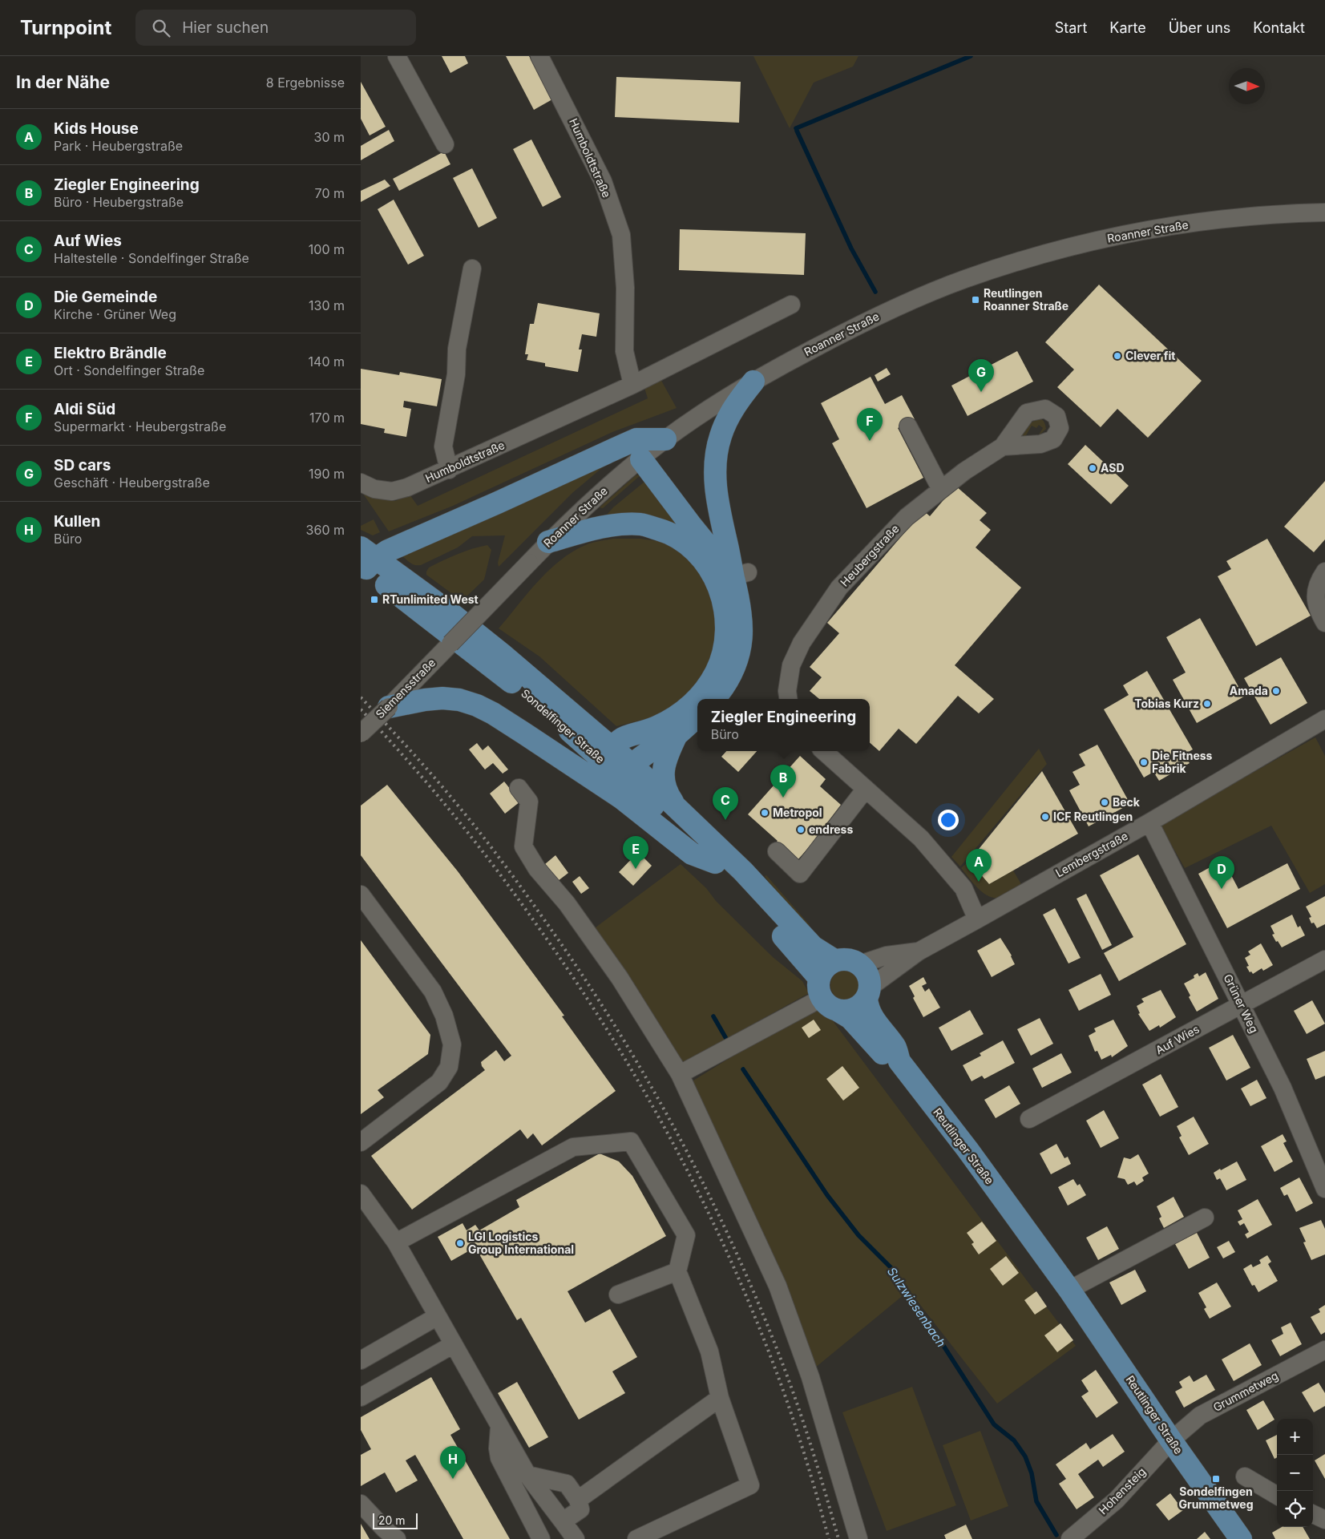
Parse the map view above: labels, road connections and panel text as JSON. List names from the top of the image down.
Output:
{
  "streets": {
    "main road": ["Sondelfinger Straße", "Reutlinger Straße"],
    "street": [
      "Humboldtstraße",
      "Roanner Straße",
      "Heubergstraße",
      "Siemensstraße",
      "Lembergstraße",
      "Grüner Weg",
      "Auf Wies",
      "Grummetweg",
      "Hohensteig"
    ]
  },
  "crossings": [
    ["Roanner Straße", "Siemensstraße"],
    ["Sondelfinger Straße", "Lembergstraße"],
    ["Sondelfinger Straße", "Reutlinger Straße"],
    ["Lembergstraße", "Grüner Weg"],
    ["Lembergstraße", "Reutlinger Straße"],
    ["Grüner Weg", "Auf Wies"],
    ["Reutlinger Straße", "Grummetweg"],
    ["Reutlinger Straße", "Hohensteig"],
    ["Grummetweg", "Hohensteig"]
  ],
  "water": ["Sulzwiesenbach"],
  "places": {
    "transit": ["Reutlingen Roanner Straße", "RTunlimited West", "Sondelfingen Grummetweg"],
    "other": [
      "Clever fit",
      "ASD",
      "Amada",
      "Tobias Kurz",
      "Die Fitness Fabrik",
      "Beck",
      "Metropol",
      "ICF Reutlingen",
      "endress",
      "LGI Logistics Group International"
    ]
  },
  "scale_bar": "20 m",
  "north": "right",
  "page": {
    "header": "Turnpoint",
    "search": "Hier suchen",
    "nav": [
      "Start",
      "Karte",
      "Über uns",
      "Kontakt"
    ],
    "heading": ["In der Nähe", "8 Ergebnisse"],
    "list": [
      {
        "mark": "A",
        "name": "Kids House",
        "note": "Park · Heubergstraße",
        "value": "30 m"
      },
      {
        "mark": "B",
        "name": "Ziegler Engineering",
        "note": "Büro · Heubergstraße",
        "value": "70 m"
      },
      {
        "mark": "C",
        "name": "Auf Wies",
        "note": "Haltestelle · Sondelfinger Straße",
        "value": "100 m"
      },
      {
        "mark": "D",
        "name": "Die Gemeinde",
        "note": "Kirche · Grüner Weg",
        "value": "130 m"
      },
      {
        "mark": "E",
        "name": "Elektro Brändle",
        "note": "Ort · Sondelfinger Straße",
        "value": "140 m"
      },
      {
        "mark": "F",
        "name": "Aldi Süd",
        "note": "Supermarkt · Heubergstraße",
        "value": "170 m"
      },
      {
        "mark": "G",
        "name": "SD cars",
        "note": "Geschäft · Heubergstraße",
        "value": "190 m"
      },
      {
        "mark": "H",
        "name": "Kullen",
        "note": "Büro",
        "value": "360 m"
      }
    ],
    "pins": [
      "G",
      "F",
      "B",
      "C",
      "E",
      "A",
      "D",
      "H"
    ],
    "popup": ["Ziegler Engineering", "Büro"],
    "map_buttons": ["+", "−"],
    "scale": "20 m"
  }
}
